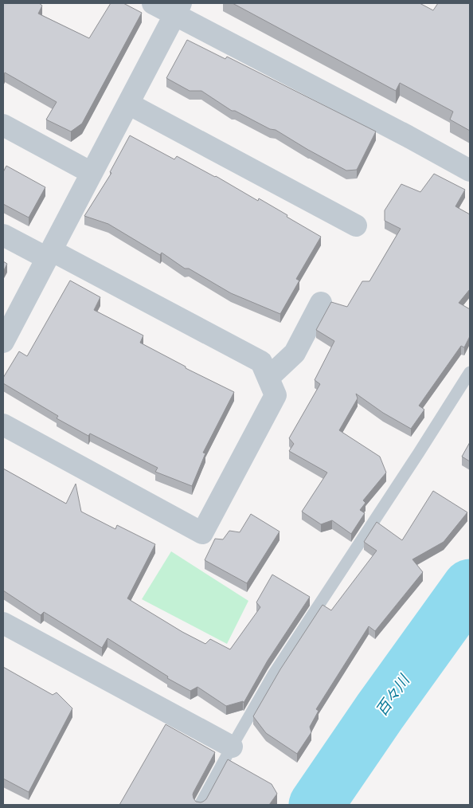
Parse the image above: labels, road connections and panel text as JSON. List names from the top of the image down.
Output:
{
  "water": ["百々川"]
}
